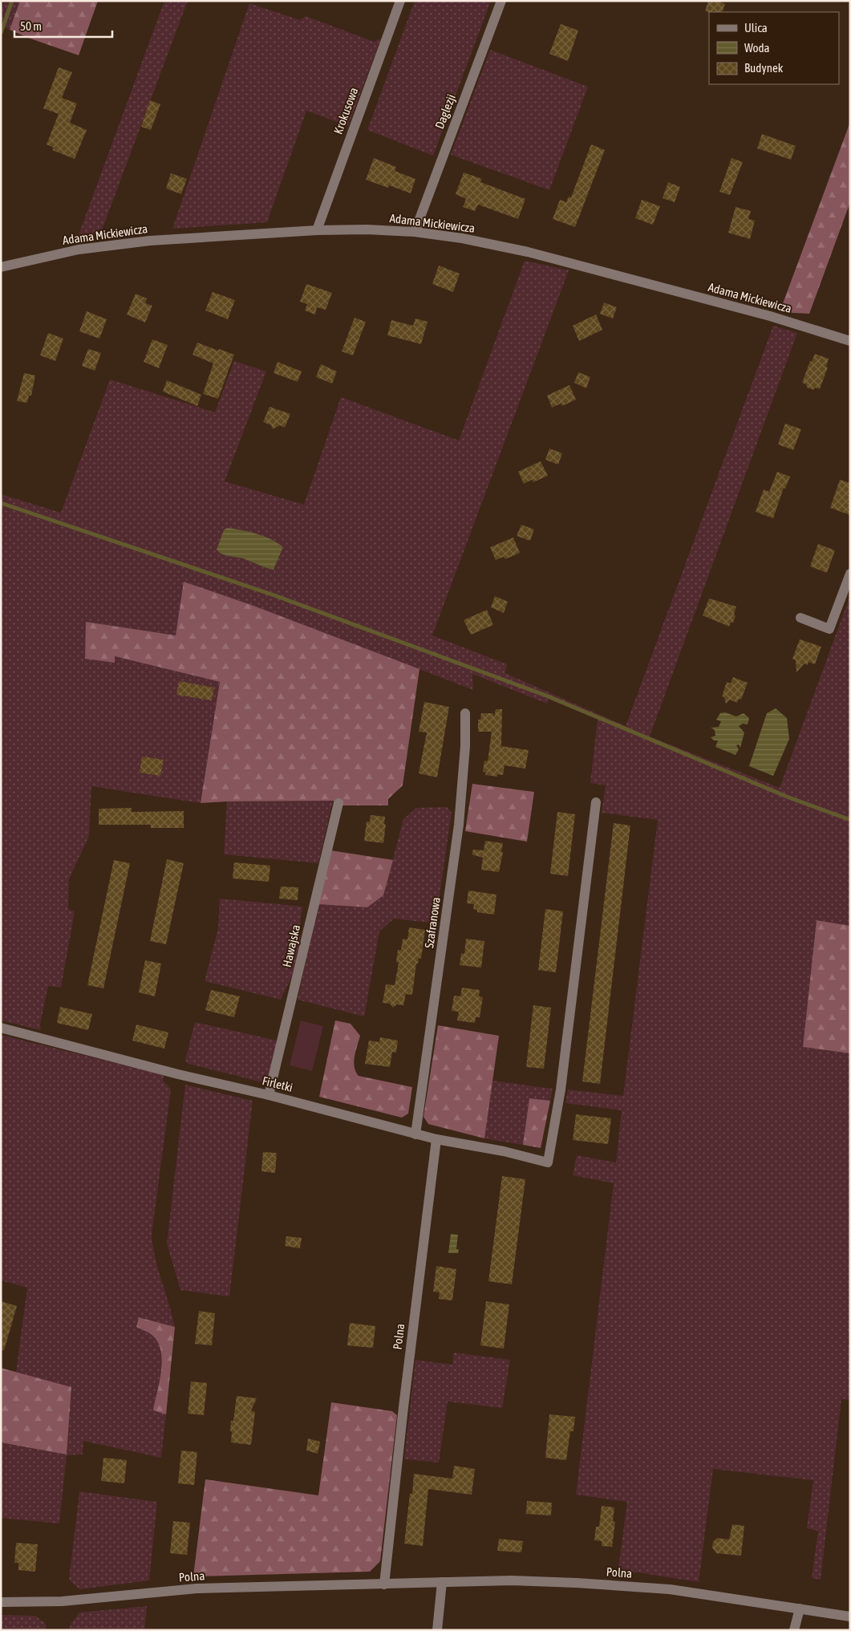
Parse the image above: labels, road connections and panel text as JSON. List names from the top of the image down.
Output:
{
  "streets": {
    "street": [
      "Krokusowa",
      "Daglezji",
      "Adama Mickiewicza",
      "Szafranowa",
      "Hawajska",
      "Firletki",
      "Polna"
    ]
  },
  "crossings": [
    ["Krokusowa", "Adama Mickiewicza"],
    ["Daglezji", "Adama Mickiewicza"],
    ["Szafranowa", "Firletki"],
    ["Hawajska", "Firletki"],
    ["Firletki", "Polna"]
  ],
  "legend": ["Ulica", "Woda", "Budynek"],
  "scale_bar": "50 m"
}
